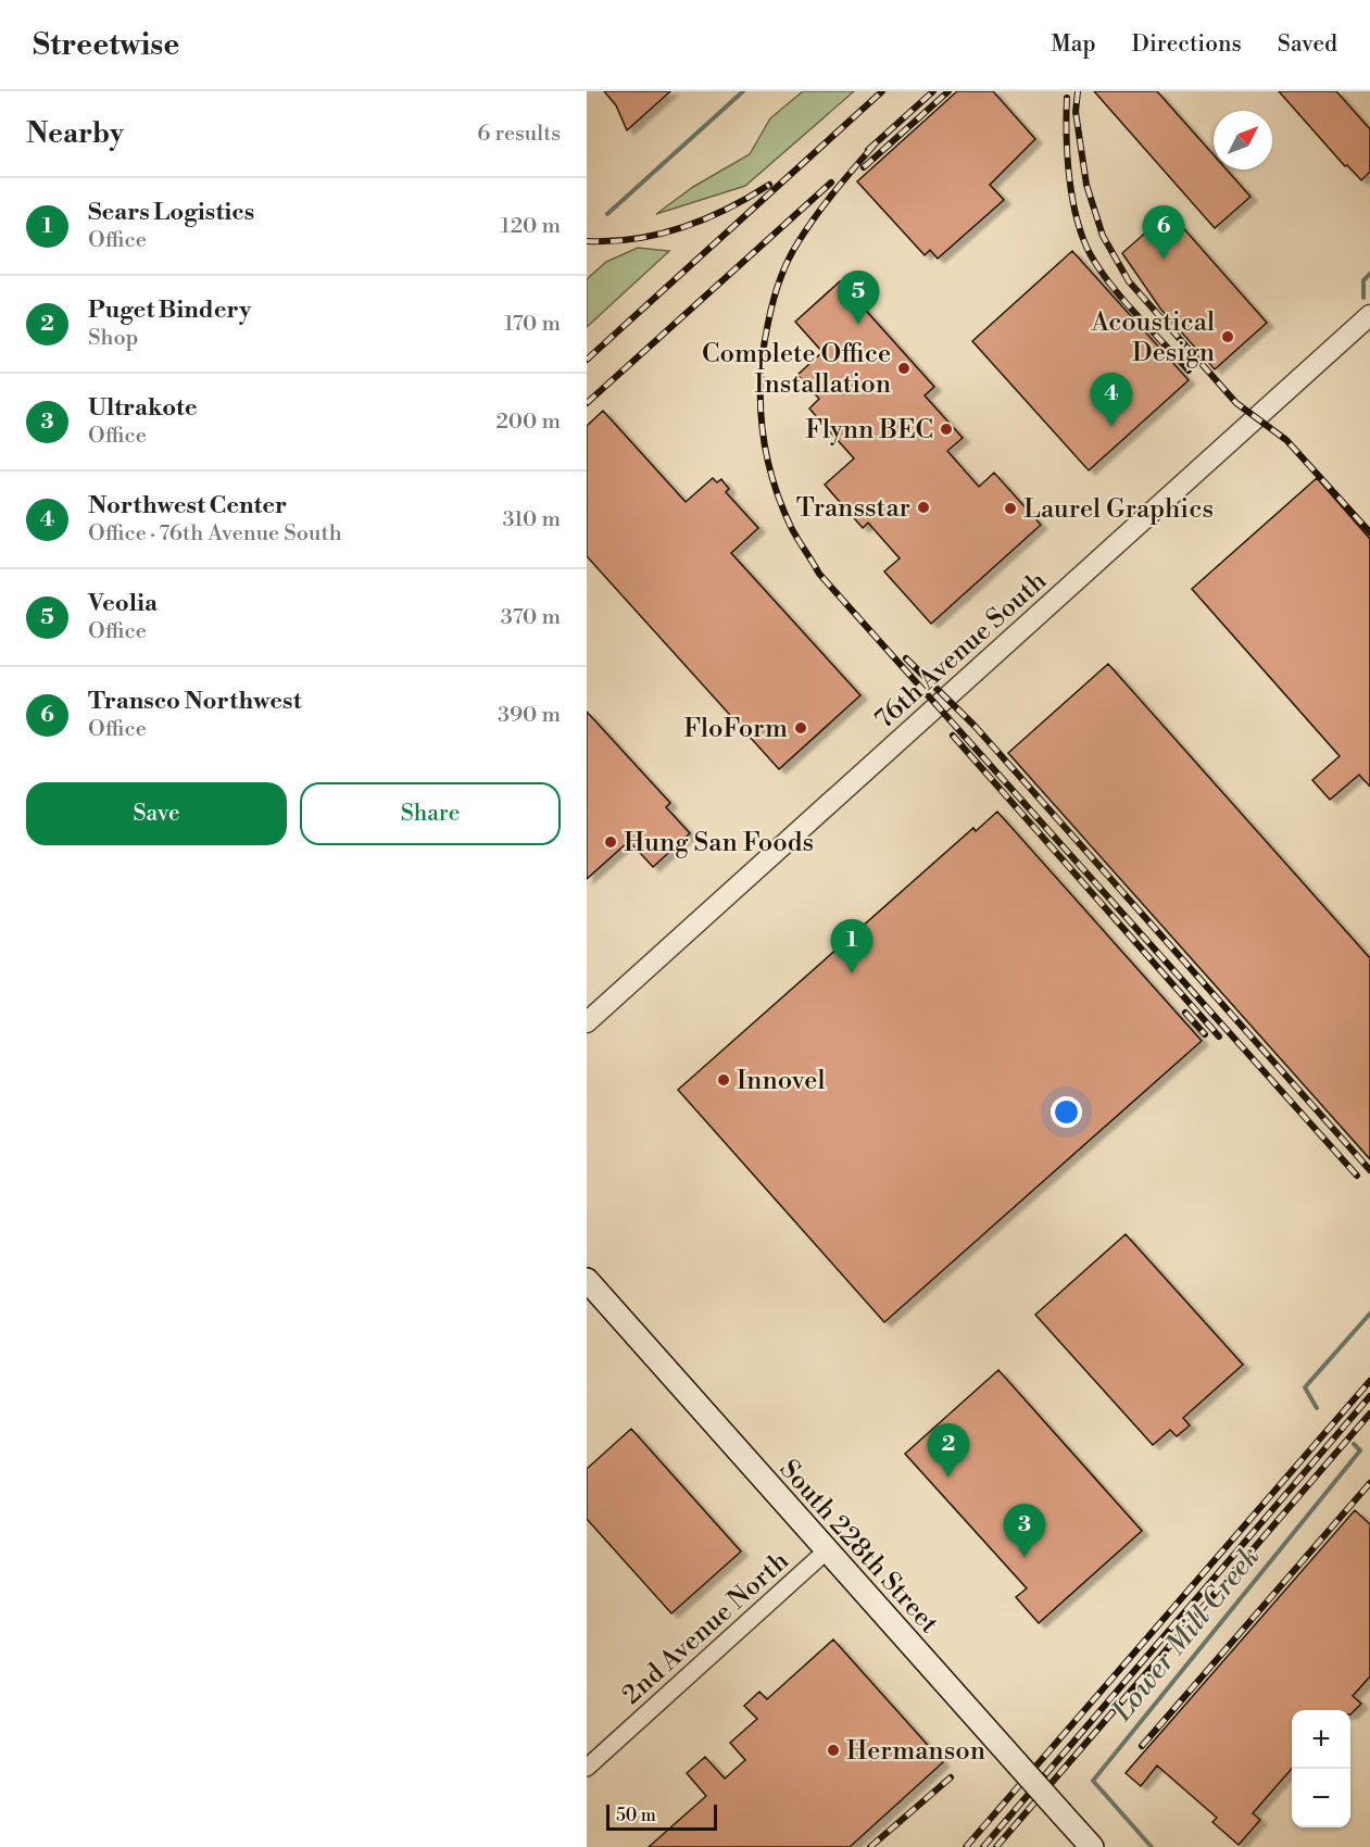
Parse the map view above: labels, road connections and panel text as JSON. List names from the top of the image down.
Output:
{
  "streets": {
    "main road": ["South 228th Street"],
    "street": ["76th Avenue South", "2nd Avenue North"]
  },
  "crossings": [
    ["South 228th Street", "2nd Avenue North"]
  ],
  "water": ["Lower Mill Creek"],
  "places": [
    "Acoustical Design",
    "Complete Office Installation",
    "Flynn BEC",
    "Transstar",
    "Laurel Graphics",
    "FloForm",
    "Hung San Foods",
    "Innovel",
    "Hermanson"
  ],
  "scale_bar": "50 m",
  "north": "top right",
  "page": {
    "header": "Streetwise",
    "nav": ["Map", "Directions", "Saved"],
    "heading": ["Nearby", "6 results"],
    "list": [
      {
        "mark": "1",
        "name": "Sears Logistics",
        "note": "Office",
        "value": "120 m"
      },
      {
        "mark": "2",
        "name": "Puget Bindery",
        "note": "Shop",
        "value": "170 m"
      },
      {
        "mark": "3",
        "name": "Ultrakote",
        "note": "Office",
        "value": "200 m"
      },
      {
        "mark": "4",
        "name": "Northwest Center",
        "note": "Office · 76th Avenue South",
        "value": "310 m"
      },
      {
        "mark": "5",
        "name": "Veolia",
        "note": "Office",
        "value": "370 m"
      },
      {
        "mark": "6",
        "name": "Transco Northwest",
        "note": "Office",
        "value": "390 m"
      }
    ],
    "pins": [
      "6",
      "5",
      "4",
      "1",
      "2",
      "3"
    ],
    "buttons": ["Save", "Share"],
    "map_buttons": ["+", "−"],
    "scale": "50 m"
  }
}
